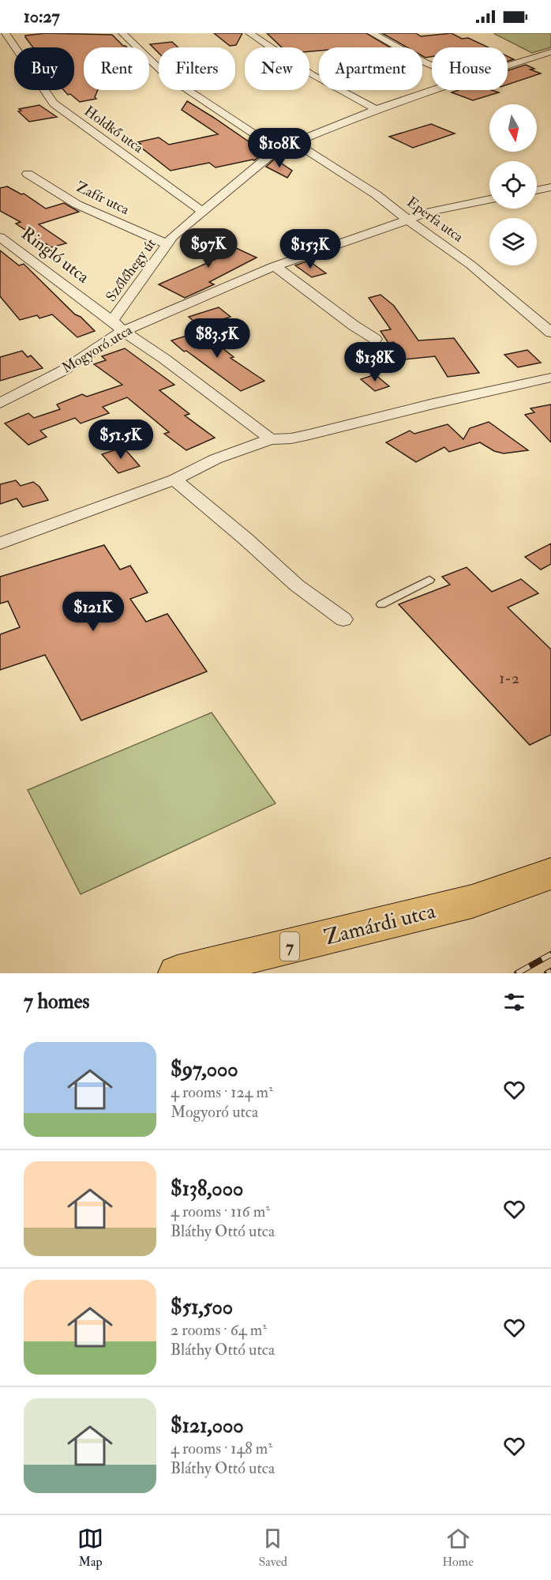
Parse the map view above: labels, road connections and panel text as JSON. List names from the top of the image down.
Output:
{
  "streets": {
    "main road": ["Zamárdi utca", "7"],
    "street": [
      "Holdkő utca",
      "Zafír utca",
      "Eperfa utca",
      "Ringló utca",
      "Szőlőhegy út",
      "Mogyoró utca"
    ]
  },
  "crossings": [
    ["Holdkő utca", "Szőlőhegy út"],
    ["Zafír utca", "Szőlőhegy út"],
    ["Eperfa utca", "Szőlőhegy út"],
    ["Eperfa utca", "Mogyoró utca"],
    ["Ringló utca", "Szőlőhegy út"],
    ["Ringló utca", "Mogyoró utca"]
  ],
  "house_numbers": ["1-2"],
  "north": "bottom",
  "page": {
    "status": "10:27",
    "chip": [
      "Buy",
      "Rent",
      "Filters",
      "New",
      "Apartment",
      "House"
    ],
    "price": [
      "$108K",
      "$97K",
      "$153K",
      "$83.5K",
      "$138K",
      "$51.5K",
      "$121K"
    ],
    "heading": "7 homes",
    "list": [
      {
        "name": "$97,000",
        "note": "4 rooms · 124 m² · Mogyoró utca"
      },
      {
        "name": "$138,000",
        "note": "4 rooms · 116 m² · Bláthy Ottó utca"
      },
      {
        "name": "$51,500",
        "note": "2 rooms · 64 m² · Bláthy Ottó utca"
      },
      {
        "name": "$121,000",
        "note": "4 rooms · 148 m² · Bláthy Ottó utca"
      }
    ],
    "tabs": ["Map", "Saved", "Home"]
  }
}
